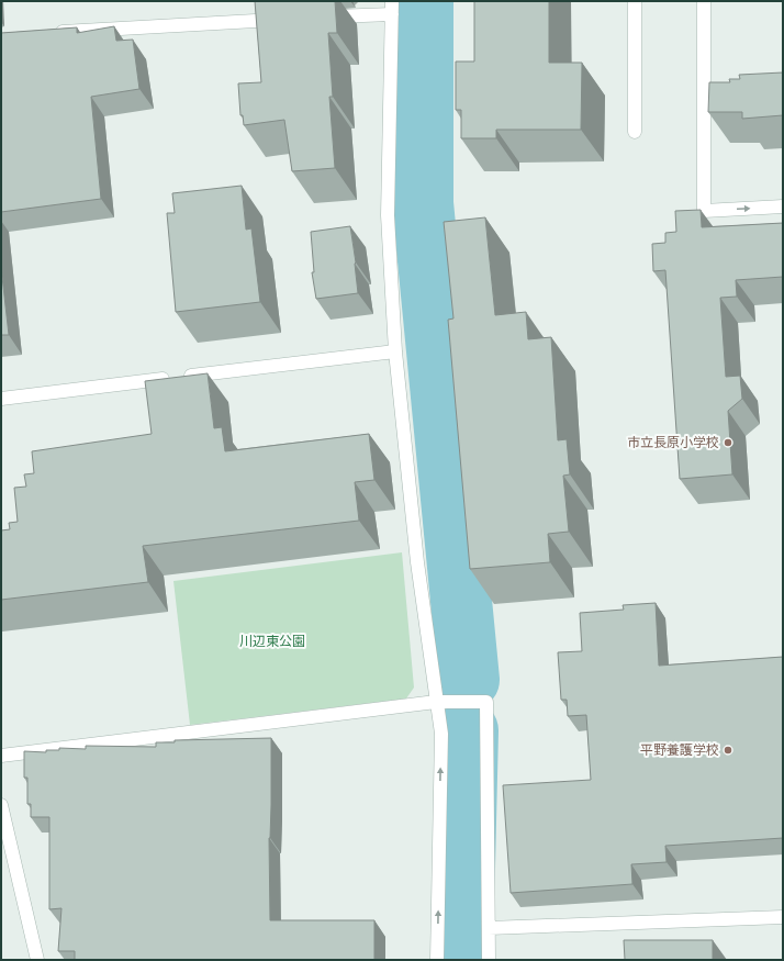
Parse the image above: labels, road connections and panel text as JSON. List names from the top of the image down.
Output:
{
  "parks": ["川辺東公園"],
  "places": ["市立長原小学校", "平野養護学校"]
}
